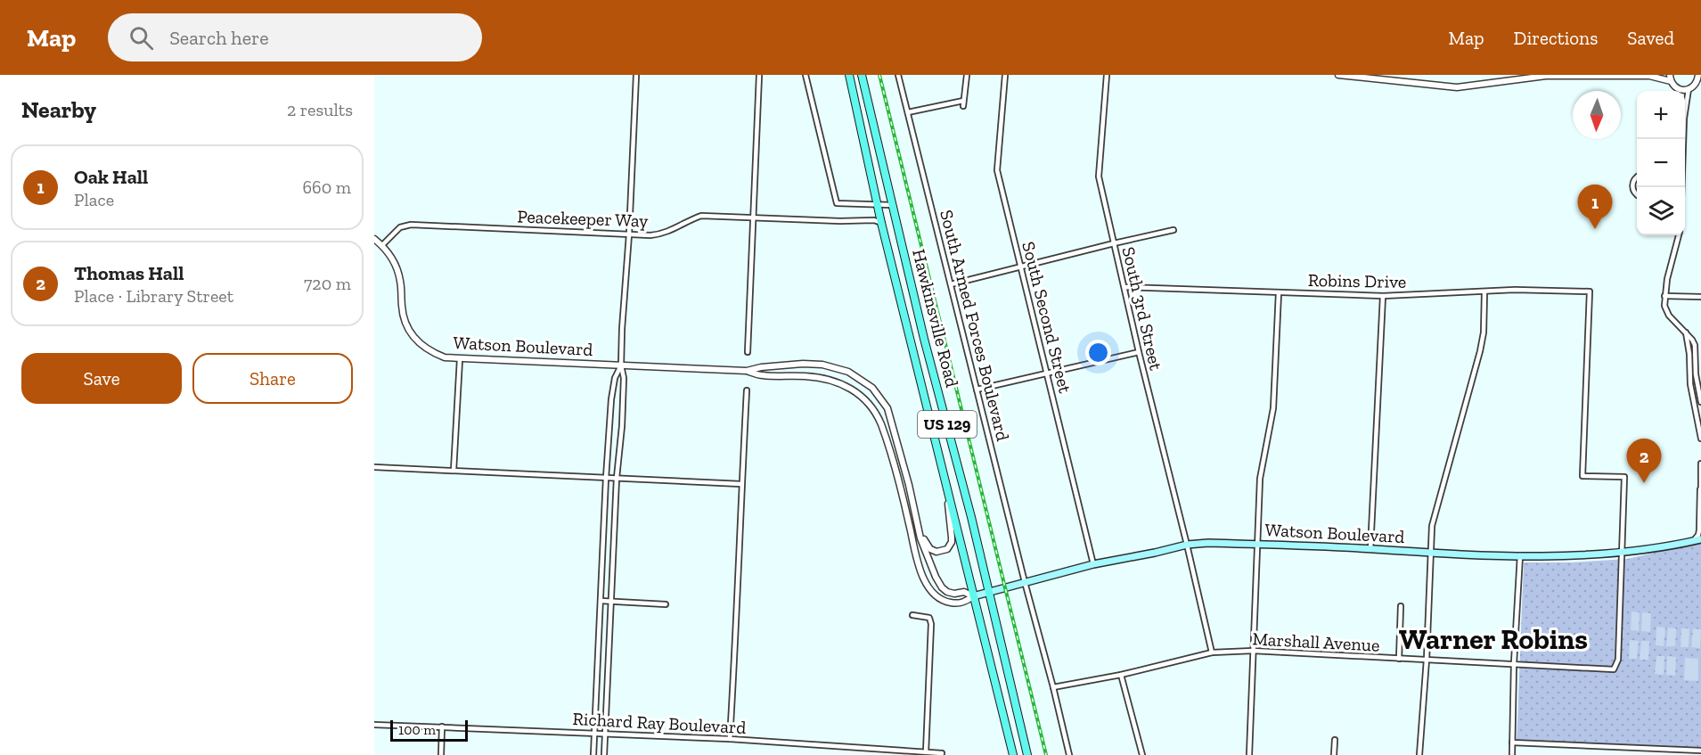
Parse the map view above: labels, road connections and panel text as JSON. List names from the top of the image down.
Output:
{
  "streets": {
    "main road": ["Hawkinsville Road", "Watson Boulevard", "US 129"],
    "street": [
      "Peacekeeper Way",
      "Robins Drive",
      "South 3rd Street",
      "South Second Street",
      "South Armed Forces Boulevard",
      "Marshall Avenue",
      "Richard Ray Boulevard"
    ]
  },
  "crossings": [
    ["Peacekeeper Way", "Hawkinsville Road"],
    ["Peacekeeper Way", "Watson Boulevard"],
    ["Robins Drive", "South 3rd Street"],
    ["Robins Drive", "Watson Boulevard"],
    ["Robins Drive", "Marshall Avenue"],
    ["South 3rd Street", "Watson Boulevard"],
    ["South 3rd Street", "Marshall Avenue"],
    ["South Second Street", "Watson Boulevard"],
    ["Hawkinsville Road", "Watson Boulevard"],
    ["South Armed Forces Boulevard", "Watson Boulevard"],
    ["South Armed Forces Boulevard", "Marshall Avenue"],
    ["Watson Boulevard", "Marshall Avenue"]
  ],
  "districts": ["Warner Robins"],
  "scale_bar": "100 m",
  "north": "bottom",
  "page": {
    "header": "Map",
    "search": "Search here",
    "nav": ["Map", "Directions", "Saved"],
    "heading": ["Nearby", "2 results"],
    "map_buttons": ["+", "−"],
    "list": [
      {
        "mark": "1",
        "name": "Oak Hall",
        "note": "Place",
        "value": "660 m"
      },
      {
        "mark": "2",
        "name": "Thomas Hall",
        "note": "Place · Library Street",
        "value": "720 m"
      }
    ],
    "pins": ["1", "2"],
    "buttons": ["Save", "Share"],
    "scale": "100 m"
  }
}
